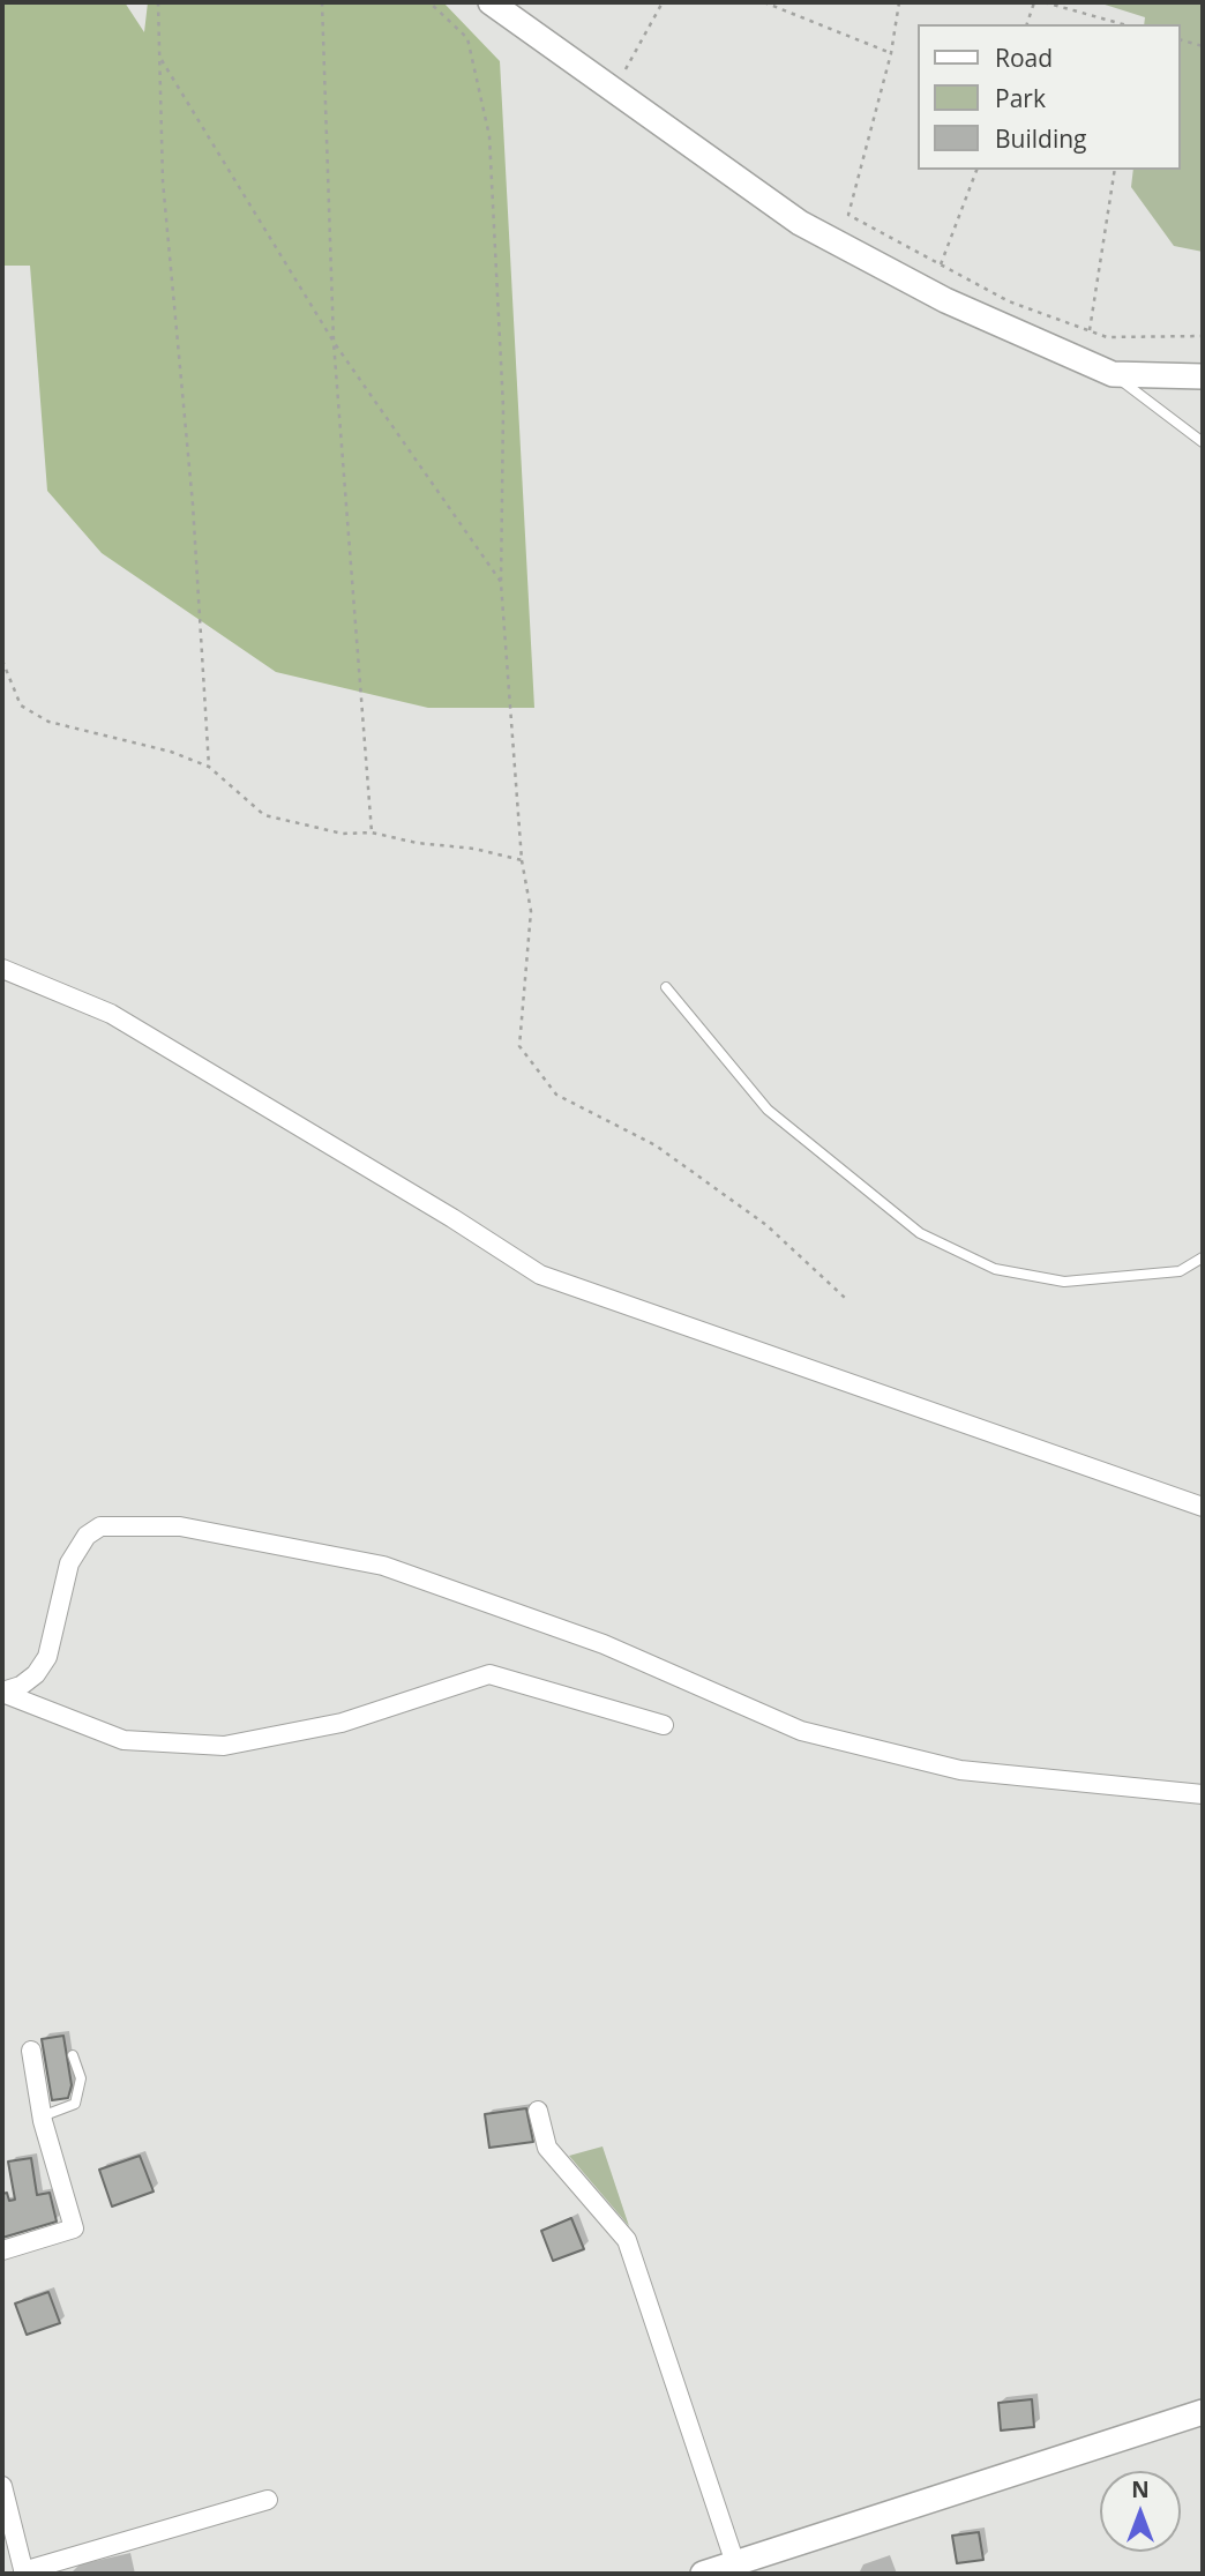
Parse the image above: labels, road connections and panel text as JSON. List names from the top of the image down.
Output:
{
  "legend": ["Road", "Park", "Building"],
  "north": "top"
}
